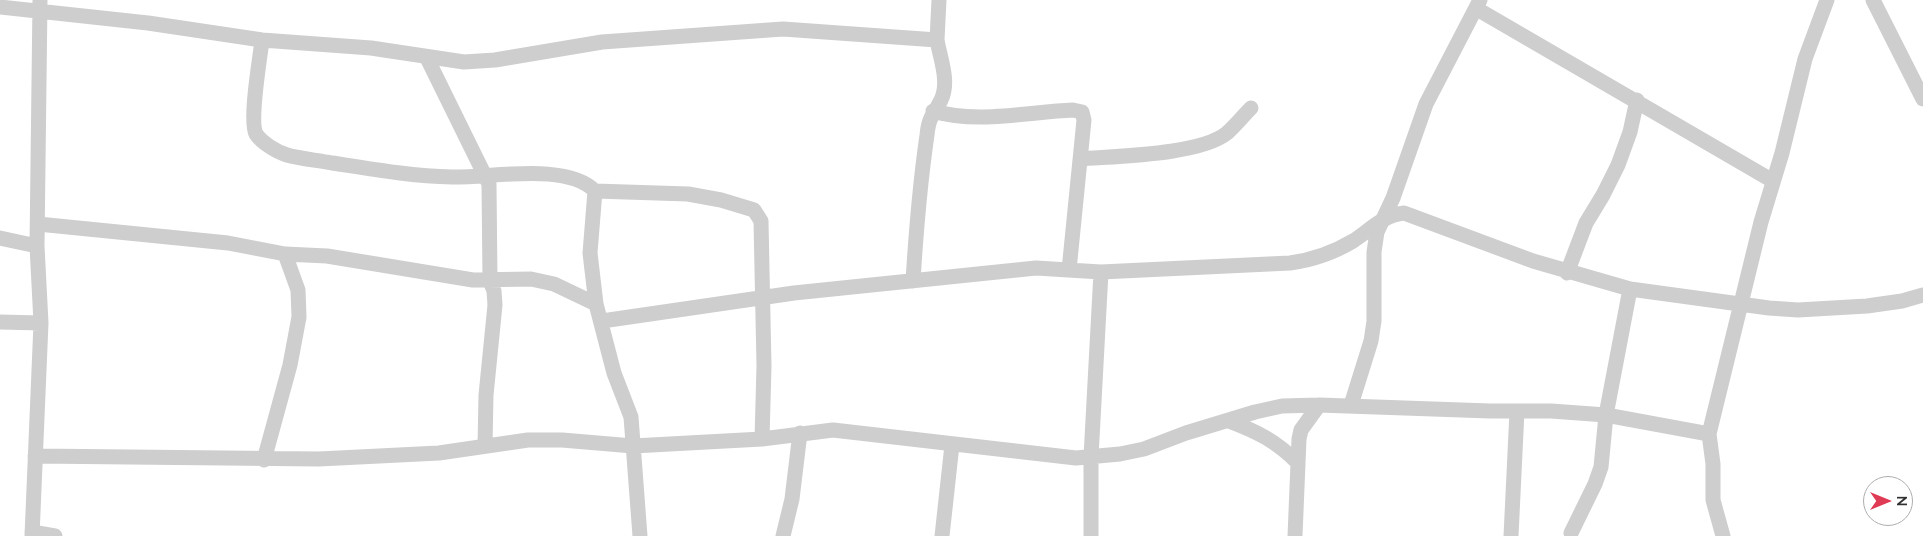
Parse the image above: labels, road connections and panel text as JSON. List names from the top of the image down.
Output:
{
  "north": "right"
}
